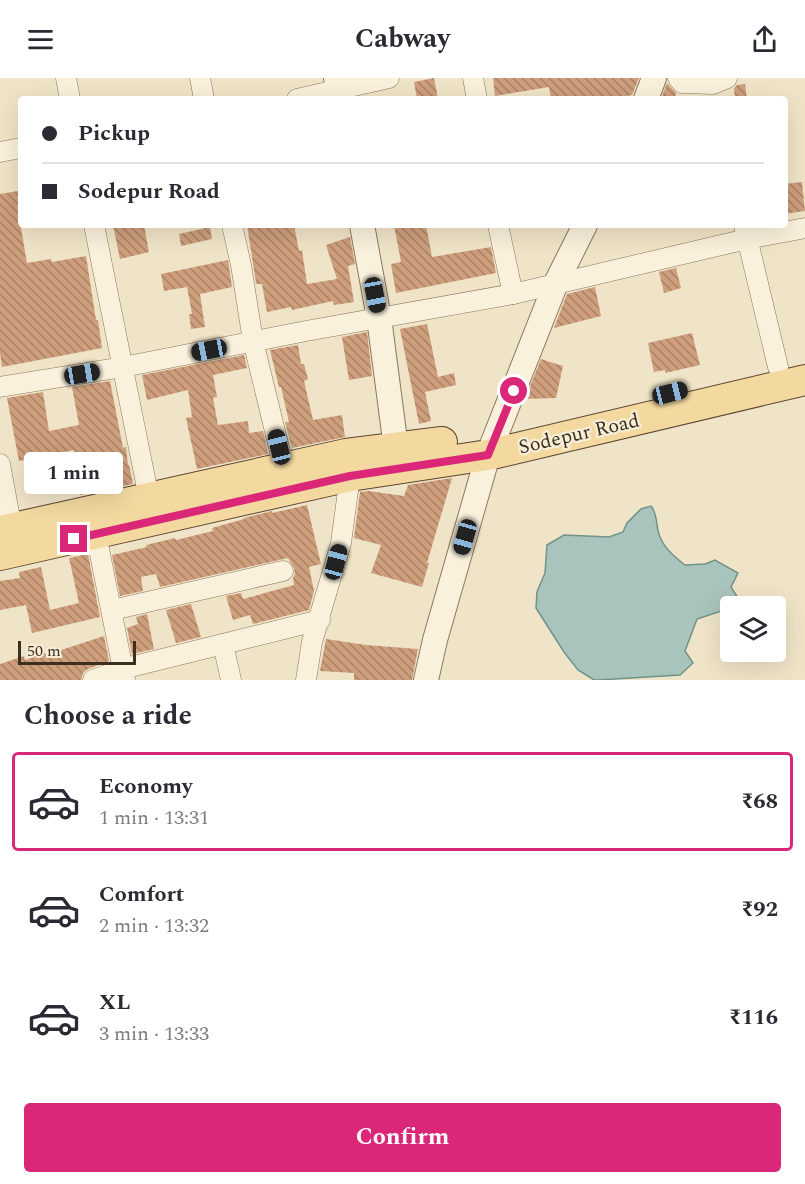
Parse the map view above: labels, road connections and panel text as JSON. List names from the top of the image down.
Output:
{
  "streets": {
    "main road": ["Sodepur Road"]
  },
  "scale_bar": "50 m",
  "page": {
    "header": "Cabway",
    "banner": ["Pickup", "Sodepur Road"],
    "bubble": "1 min",
    "scale": "50 m",
    "heading": "Choose a ride",
    "list": [
      {
        "name": "Economy",
        "note": "1 min · 13:31",
        "value": "₹68"
      },
      {
        "name": "Comfort",
        "note": "2 min · 13:32",
        "value": "₹92"
      },
      {
        "name": "XL",
        "note": "3 min · 13:33",
        "value": "₹116"
      }
    ],
    "buttons": "Confirm"
  }
}
